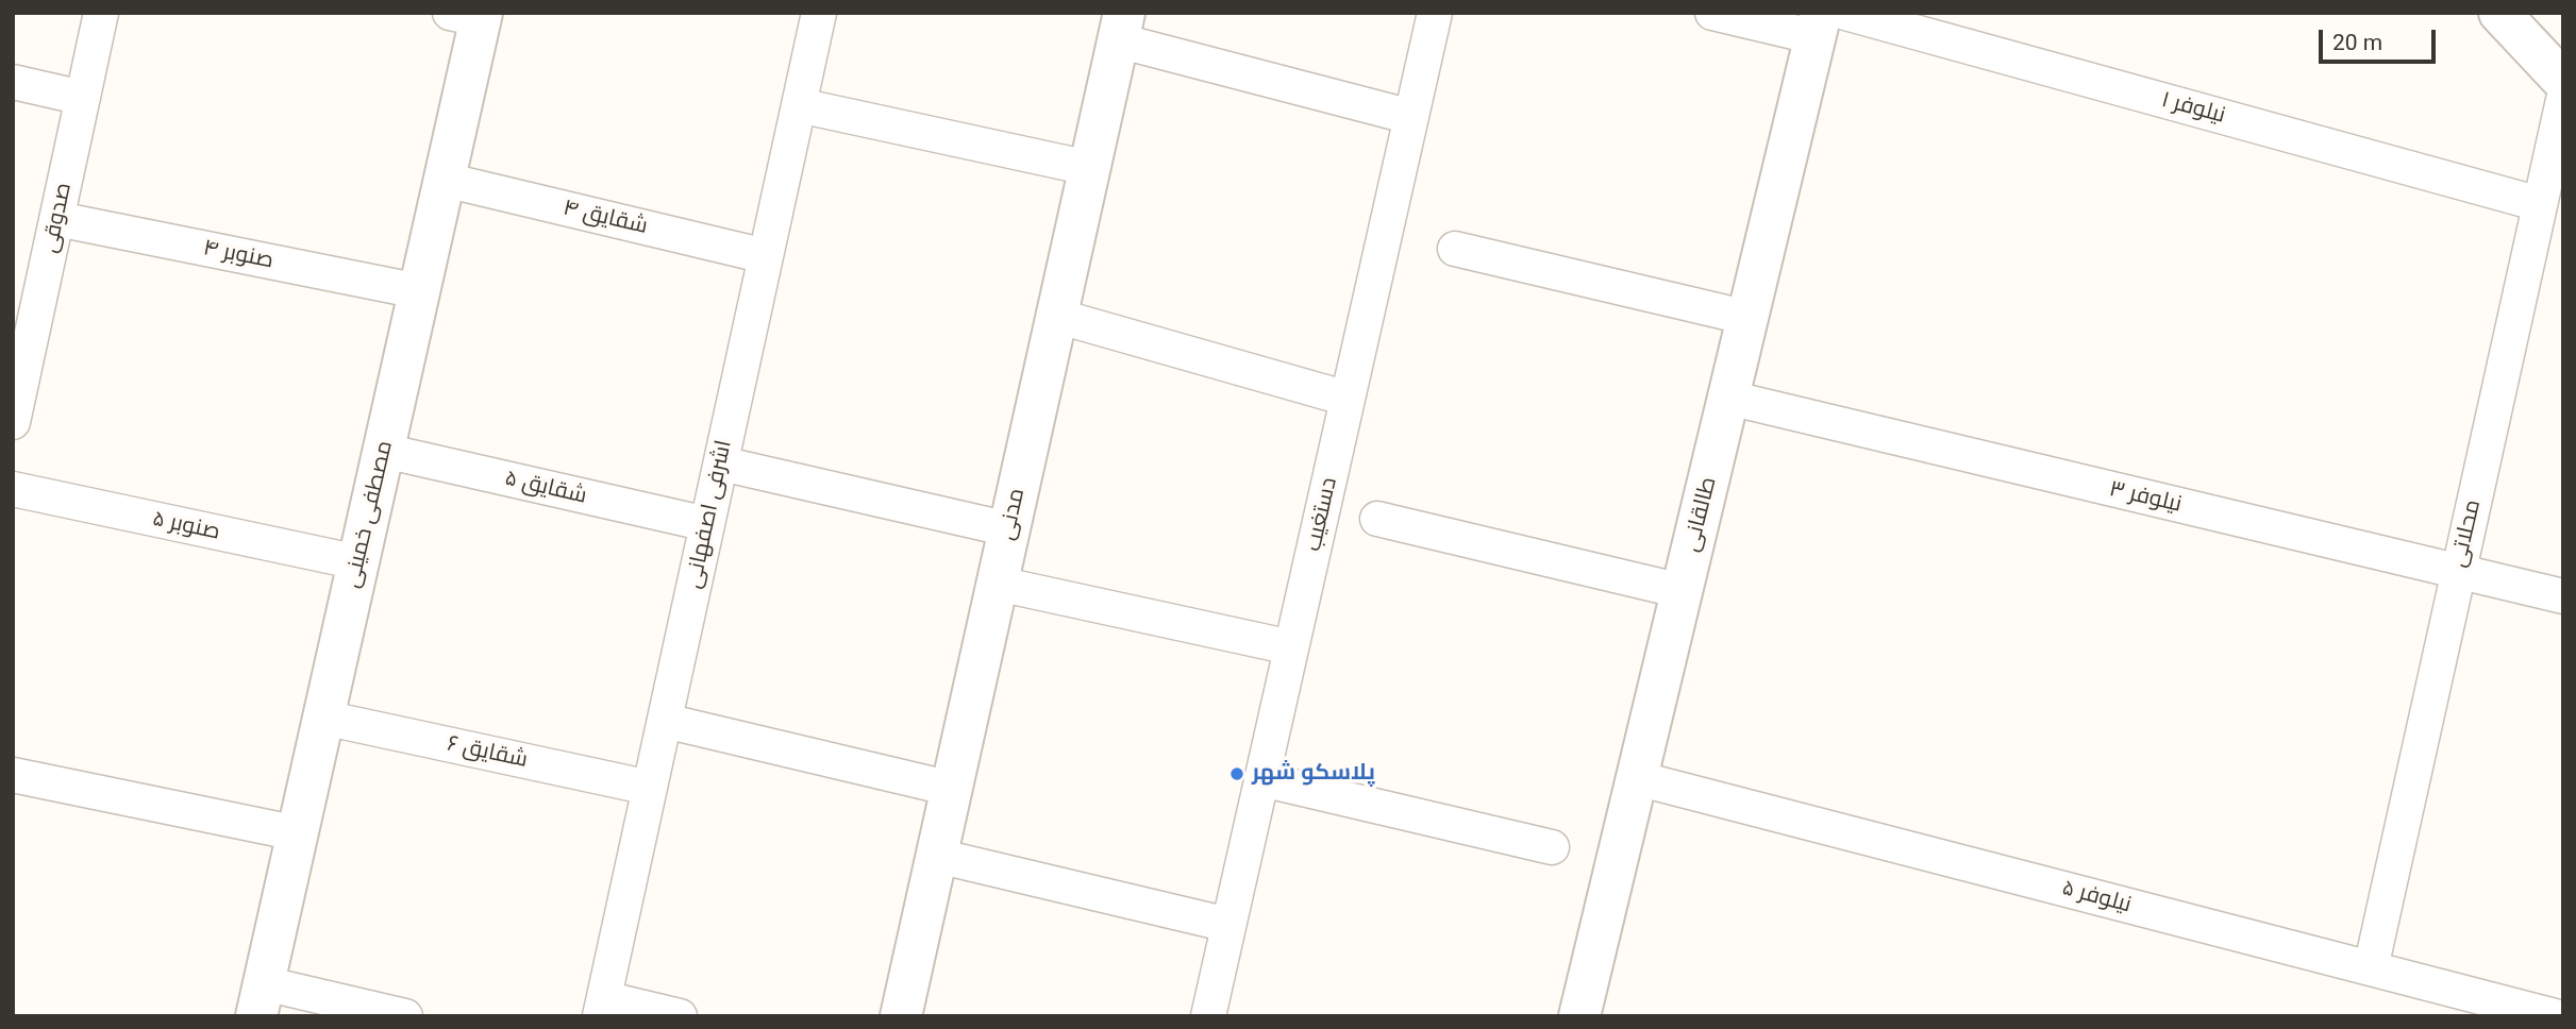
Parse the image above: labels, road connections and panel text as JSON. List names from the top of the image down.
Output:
{
  "streets": {
    "street": [
      "نیلوفر ۱",
      "صدوقی",
      "شقایق ۴",
      "صنوبر ۴",
      "شقایق ۵",
      "نیلوفر ۳",
      "مصطفی خمینی",
      "اشرفی اصفهانی",
      "مدنی",
      "دستغیب",
      "طالقانی",
      "صنوبر ۵",
      "محلاتی",
      "شقایق ۶",
      "نیلوفر ۵"
    ]
  },
  "crossings": [
    ["نیلوفر ۱", "طالقانی"],
    ["نیلوفر ۱", "محلاتی"],
    ["صدوقی", "صنوبر ۴"],
    ["شقایق ۴", "مصطفی خمینی"],
    ["شقایق ۴", "اشرفی اصفهانی"],
    ["صنوبر ۴", "مصطفی خمینی"],
    ["شقایق ۵", "مصطفی خمینی"],
    ["شقایق ۵", "اشرفی اصفهانی"],
    ["نیلوفر ۳", "طالقانی"],
    ["نیلوفر ۳", "محلاتی"],
    ["مصطفی خمینی", "صنوبر ۵"],
    ["مصطفی خمینی", "شقایق ۶"],
    ["اشرفی اصفهانی", "شقایق ۶"],
    ["طالقانی", "نیلوفر ۵"],
    ["محلاتی", "نیلوفر ۵"]
  ],
  "places": ["پلاسکو شهر"],
  "scale_bar": "20 m"
}
